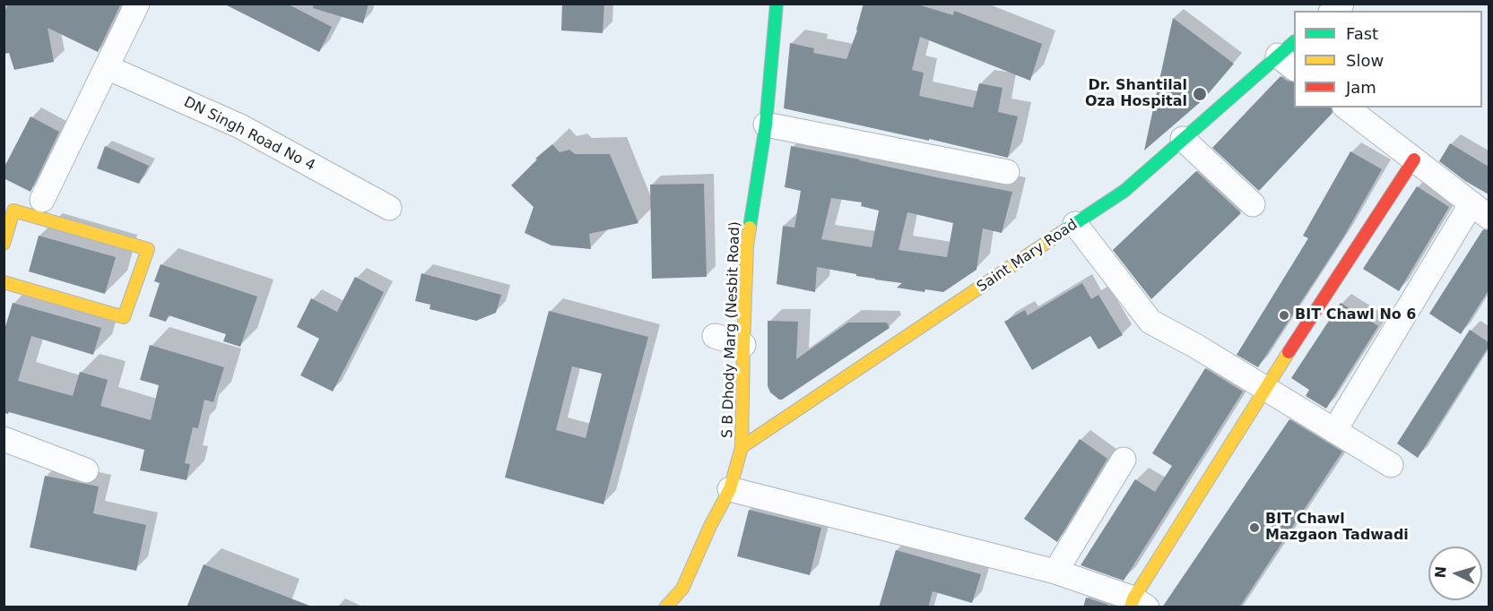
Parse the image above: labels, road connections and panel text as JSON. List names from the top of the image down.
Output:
{
  "streets": {
    "street": ["DN Singh Road No 4", "Saint Mary Road", "S B Dhody Marg (Nesbit Road)"]
  },
  "crossings": [
    ["Saint Mary Road", "S B Dhody Marg (Nesbit Road)"]
  ],
  "places": ["Dr. Shantilal Oza Hospital", "BIT Chawl No 6", "BIT Chawl Mazgaon Tadwadi"],
  "legend": ["Fast", "Slow", "Jam"],
  "north": "left"
}
